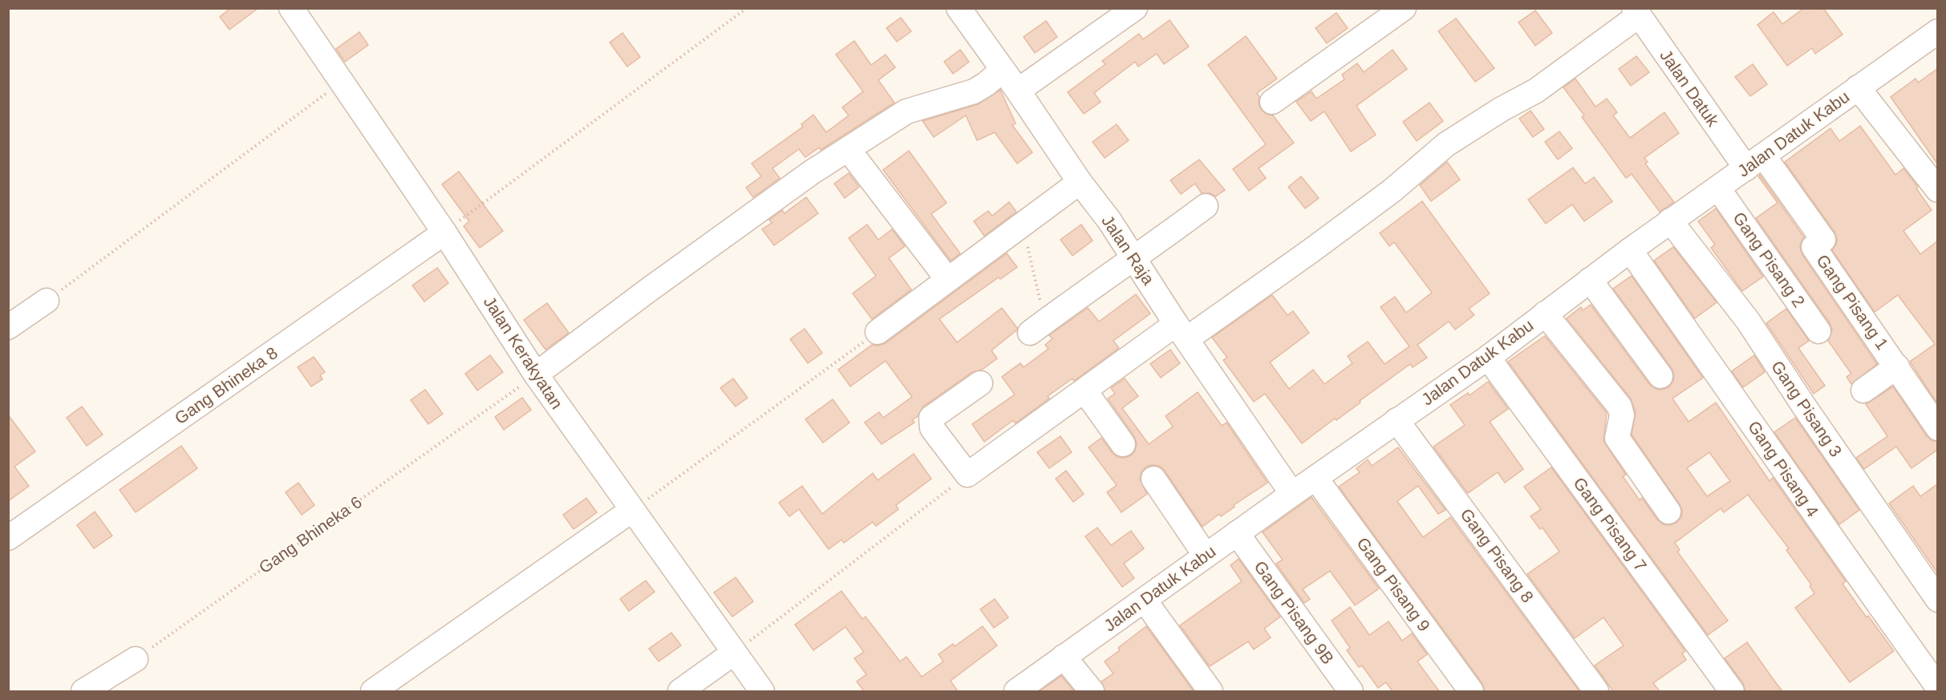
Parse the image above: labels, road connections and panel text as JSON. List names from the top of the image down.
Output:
{
  "streets": {
    "street": [
      "Jalan Datuk",
      "Jalan Datuk Kabu",
      "Jalan Raja",
      "Gang Pisang 2",
      "Gang Pisang 1",
      "Jalan Kerakyatan",
      "Gang Bhineka 8",
      "Gang Pisang 3",
      "Gang Pisang 4",
      "Gang Pisang 7",
      "Gang Pisang 8",
      "Gang Pisang 9",
      "Gang Pisang 9B"
    ],
    "path": ["Gang Bhineka 6"]
  },
  "crossings": [
    ["Jalan Datuk", "Jalan Datuk Kabu"],
    ["Jalan Datuk", "Gang Pisang 1"],
    ["Jalan Datuk Kabu", "Jalan Raja"],
    ["Jalan Datuk Kabu", "Gang Pisang 2"],
    ["Jalan Datuk Kabu", "Gang Pisang 1"],
    ["Jalan Datuk Kabu", "Gang Pisang 3"],
    ["Jalan Datuk Kabu", "Gang Pisang 4"],
    ["Jalan Datuk Kabu", "Gang Pisang 7"],
    ["Jalan Datuk Kabu", "Gang Pisang 8"],
    ["Jalan Datuk Kabu", "Gang Pisang 9"],
    ["Jalan Datuk Kabu", "Gang Pisang 9B"],
    ["Jalan Kerakyatan", "Gang Bhineka 8"],
    ["Jalan Kerakyatan", "Gang Bhineka 6"]
  ]
}
